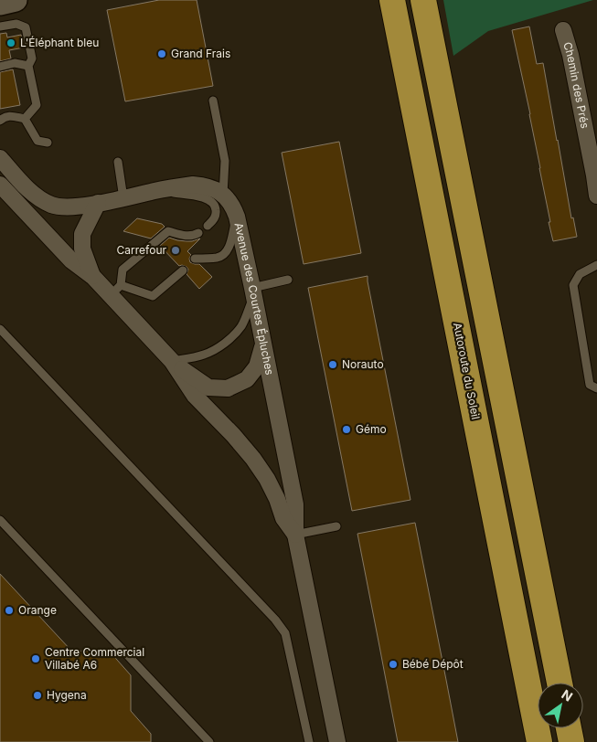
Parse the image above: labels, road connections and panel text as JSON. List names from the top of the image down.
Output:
{
  "streets": {
    "highway": ["Autoroute du Soleil"],
    "street": ["Chemin des Prés", "Avenue des Courtes Épluches"]
  },
  "places": [
    "L'Éléphant bleu",
    "Grand Frais",
    "Carrefour",
    "Norauto",
    "Gémo",
    "Orange",
    "Centre Commercial Villabé A6",
    "Bébé Dépôt",
    "Hygena"
  ],
  "north": "top right"
}
